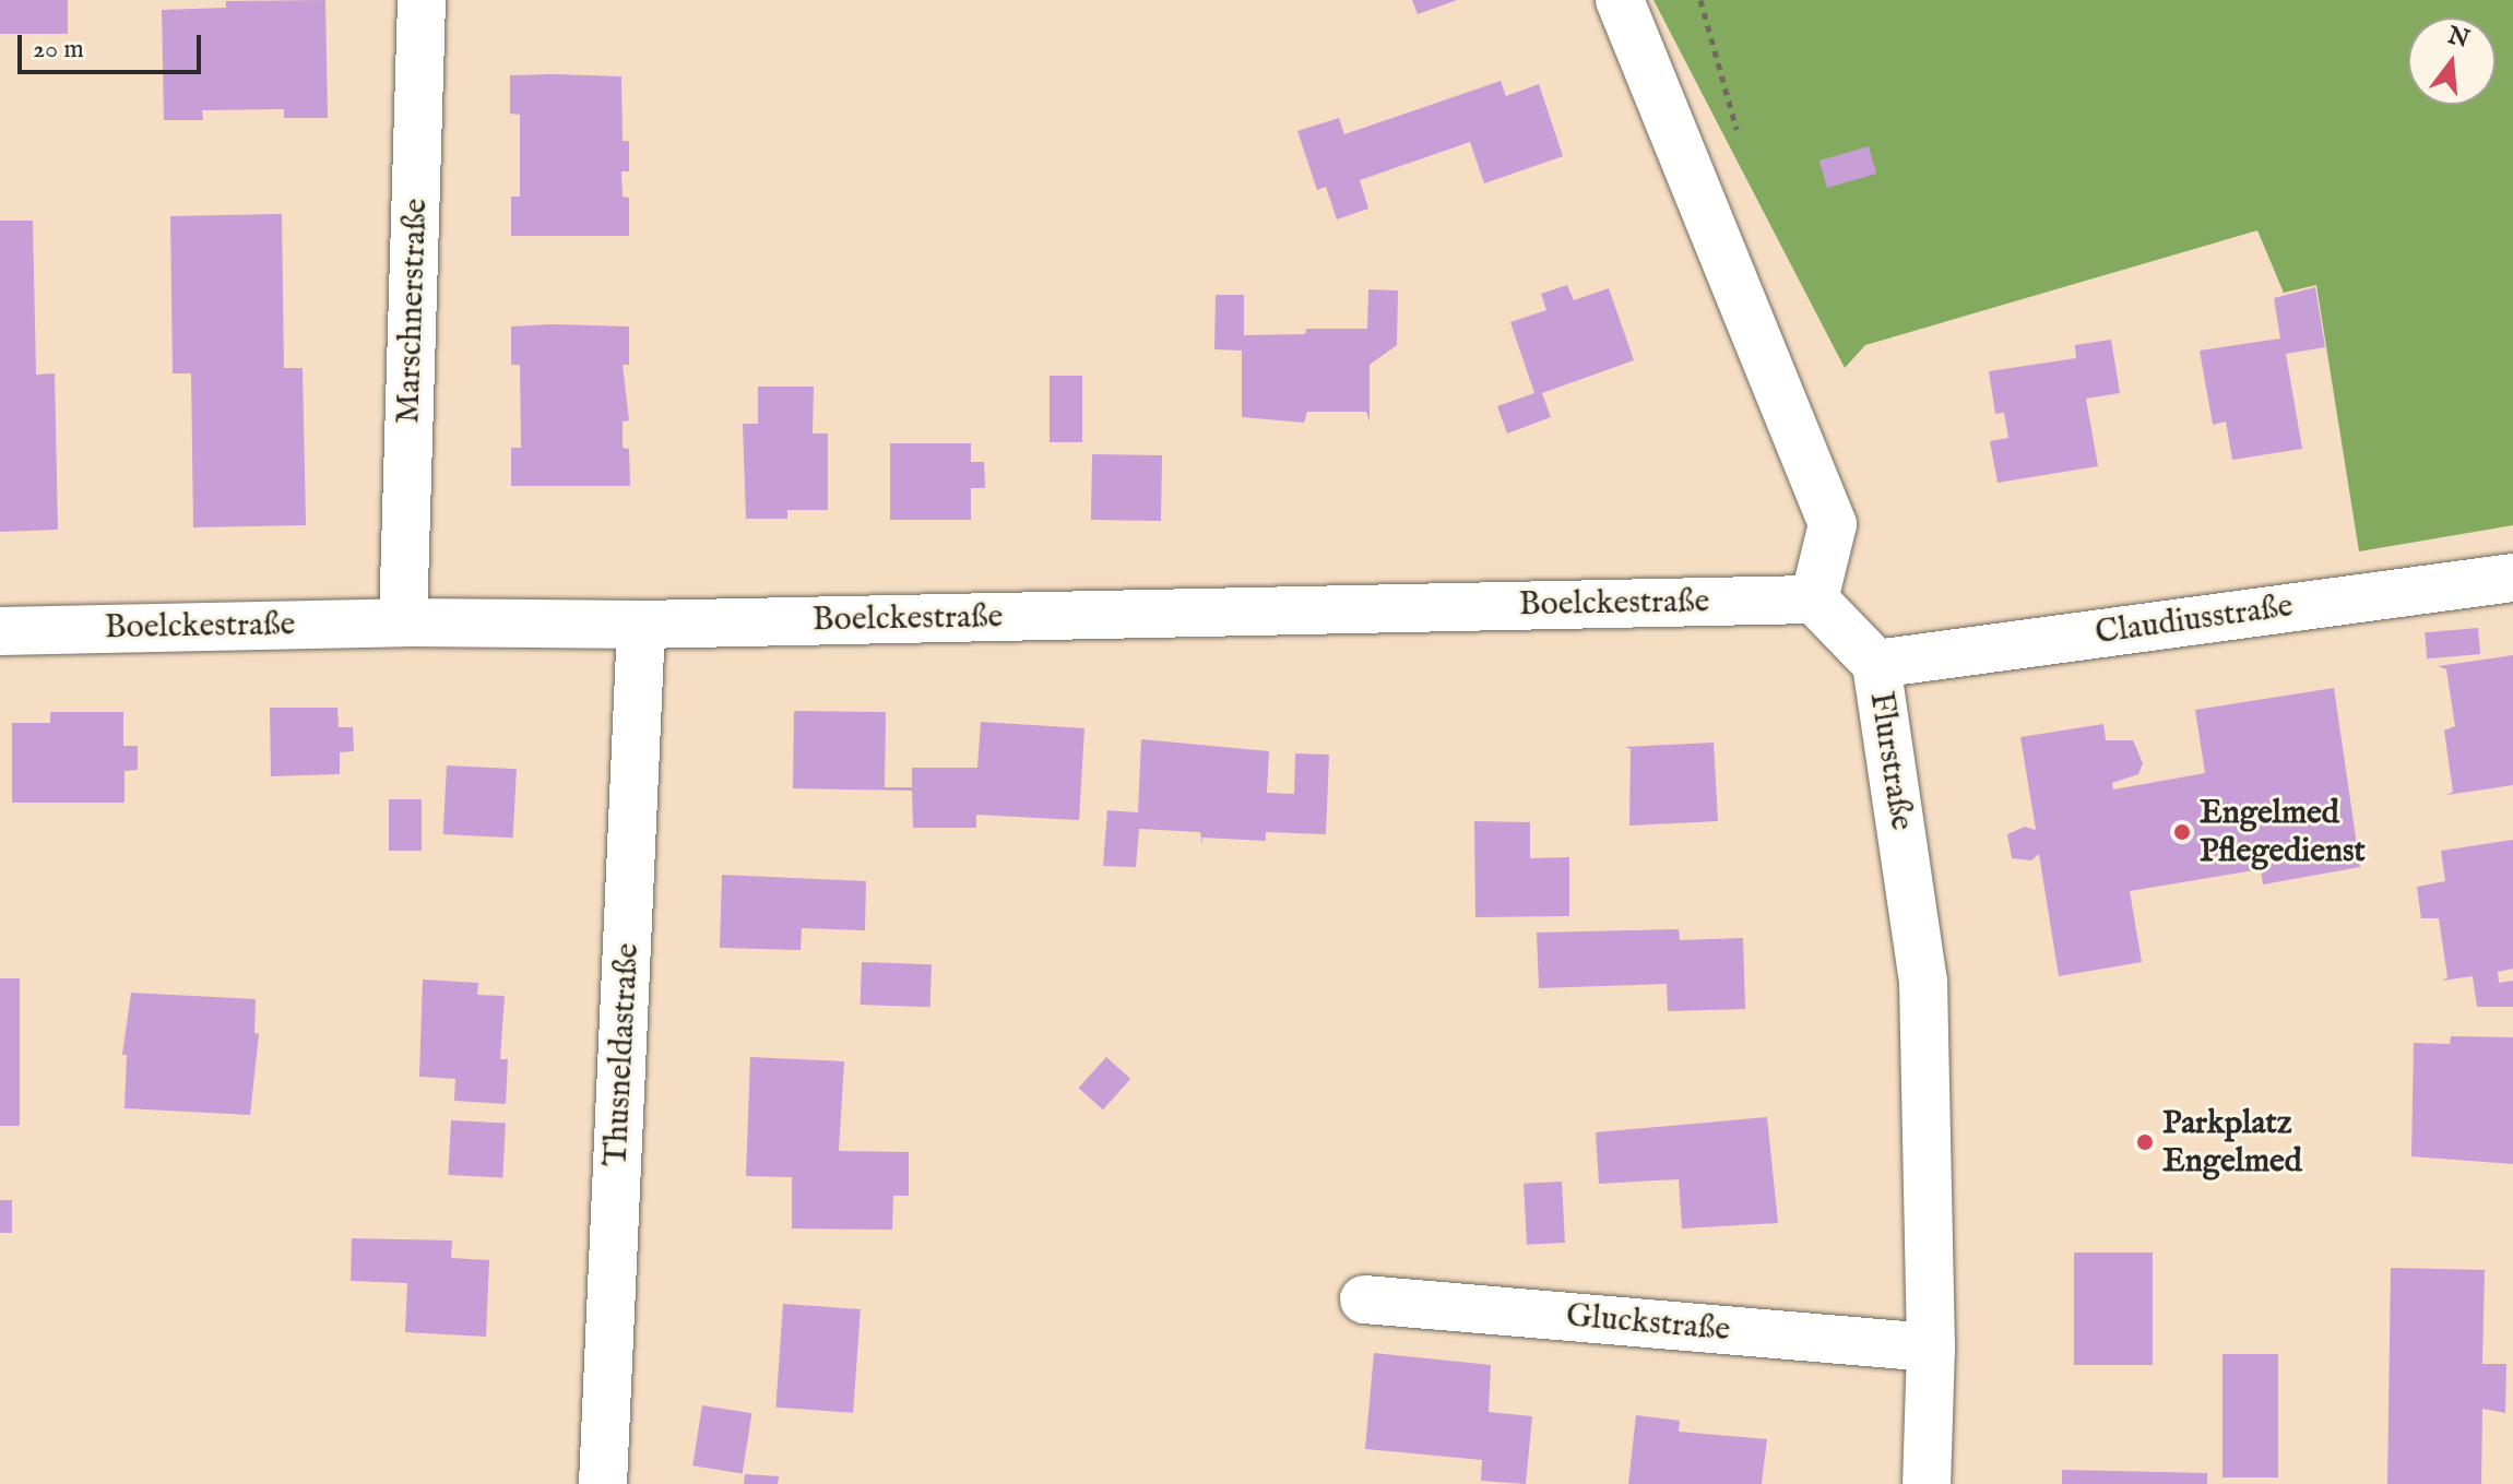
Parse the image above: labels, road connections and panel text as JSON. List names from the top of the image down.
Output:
{
  "streets": {
    "street": [
      "Marschnerstraße",
      "Boelckestraße",
      "Claudiusstraße",
      "Flurstraße",
      "Thusneldastraße",
      "Gluckstraße"
    ]
  },
  "crossings": [
    ["Marschnerstraße", "Boelckestraße"],
    ["Boelckestraße", "Flurstraße"],
    ["Boelckestraße", "Thusneldastraße"],
    ["Claudiusstraße", "Flurstraße"],
    ["Flurstraße", "Gluckstraße"]
  ],
  "places": ["Engelmed Pflegedienst", "Parkplatz Engelmed"],
  "scale_bar": "20 m",
  "north": "top"
}
